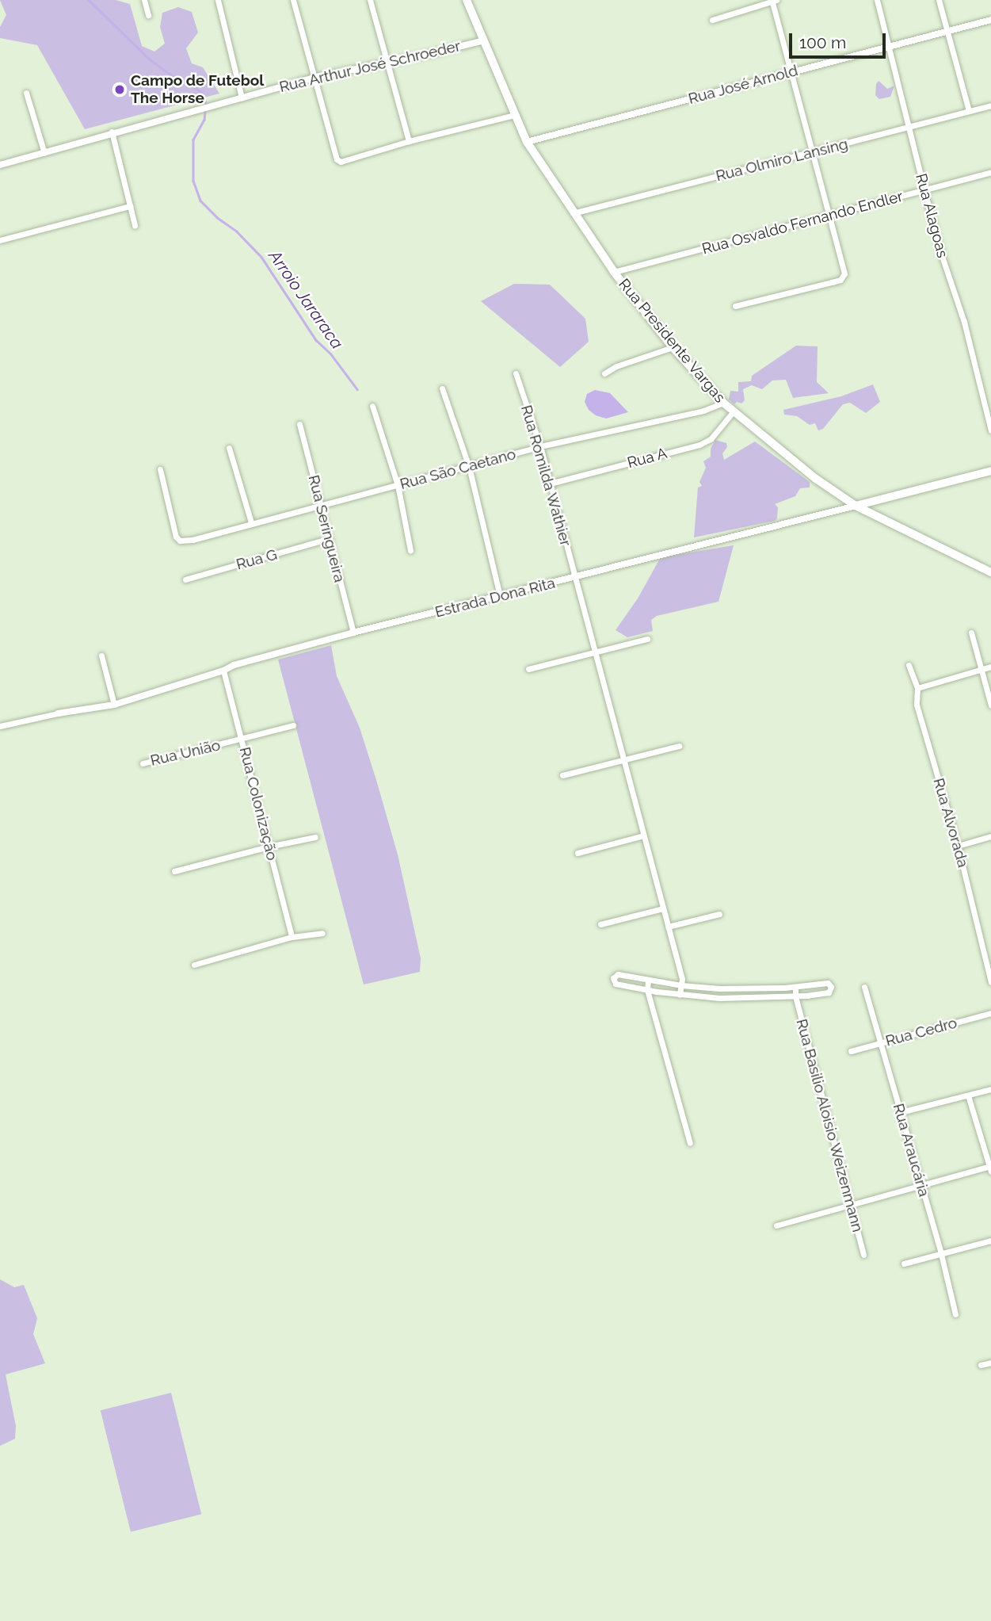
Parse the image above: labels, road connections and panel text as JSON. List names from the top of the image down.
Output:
{
  "streets": {
    "main road": ["Rua Presidente Vargas", "Estrada Dona Rita"],
    "street": [
      "Rua Arthur José Schroeder",
      "Rua José Arnold",
      "Rua Olmiro Lansing",
      "Rua Alagoas",
      "Rua Osvaldo Fernando Endler",
      "Rua A",
      "Rua São Caetano",
      "Rua Romilda Wathier",
      "Rua Seringueira",
      "Rua G",
      "Rua União",
      "Rua Colonização",
      "Rua Alvorada",
      "Rua Cedro",
      "Rua Basilio Aloisio Weizenmann",
      "Rua Araucária"
    ]
  },
  "crossings": [
    ["Rua Arthur José Schroeder", "Rua Presidente Vargas"],
    ["Rua José Arnold", "Rua Alagoas"],
    ["Rua José Arnold", "Rua Presidente Vargas"],
    ["Rua Olmiro Lansing", "Rua Alagoas"],
    ["Rua Olmiro Lansing", "Rua Presidente Vargas"],
    ["Rua Alagoas", "Rua Osvaldo Fernando Endler"],
    ["Rua Osvaldo Fernando Endler", "Rua Presidente Vargas"],
    ["Rua Presidente Vargas", "Rua A"],
    ["Rua Presidente Vargas", "Rua São Caetano"],
    ["Rua Presidente Vargas", "Estrada Dona Rita"],
    ["Rua A", "Rua Romilda Wathier"],
    ["Rua São Caetano", "Rua Romilda Wathier"],
    ["Rua São Caetano", "Rua Seringueira"],
    ["Rua Romilda Wathier", "Estrada Dona Rita"],
    ["Rua Seringueira", "Rua G"],
    ["Rua Seringueira", "Estrada Dona Rita"],
    ["Estrada Dona Rita", "Rua Colonização"],
    ["Rua União", "Rua Colonização"],
    ["Rua Cedro", "Rua Araucária"]
  ],
  "water": ["Arroio Jararaca"],
  "places": ["Campo de Futebol The Horse"],
  "scale_bar": "100 m"
}
